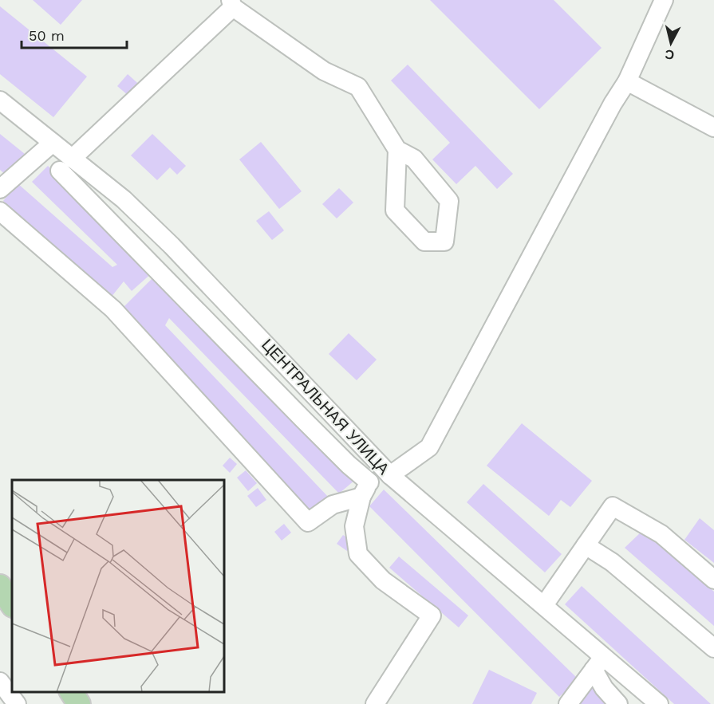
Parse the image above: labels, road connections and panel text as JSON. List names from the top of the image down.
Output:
{
  "streets": {
    "street": ["ЦЕНТРАЛЬНАЯ УЛИЦА"]
  },
  "scale_bar": "50 m",
  "north": "bottom"
}
